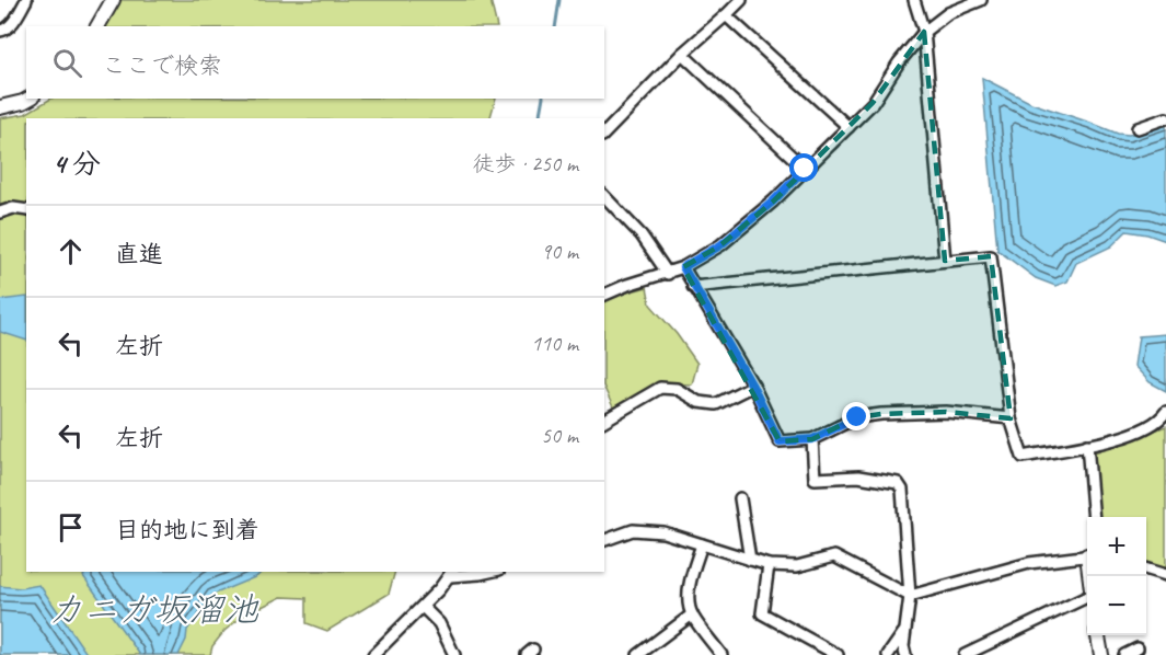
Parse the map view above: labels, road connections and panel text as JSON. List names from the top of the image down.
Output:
{
  "water": ["カニガ坂溜池"],
  "page": {
    "search": "ここで検索",
    "heading": ["4 分", "徒歩 · 250 m"],
    "list": [
      ["直進", "90 m"],
      ["左折", "110 m"],
      ["左折", "50 m"],
      "目的地に到着"
    ],
    "map_buttons": ["+", "−"]
  }
}
